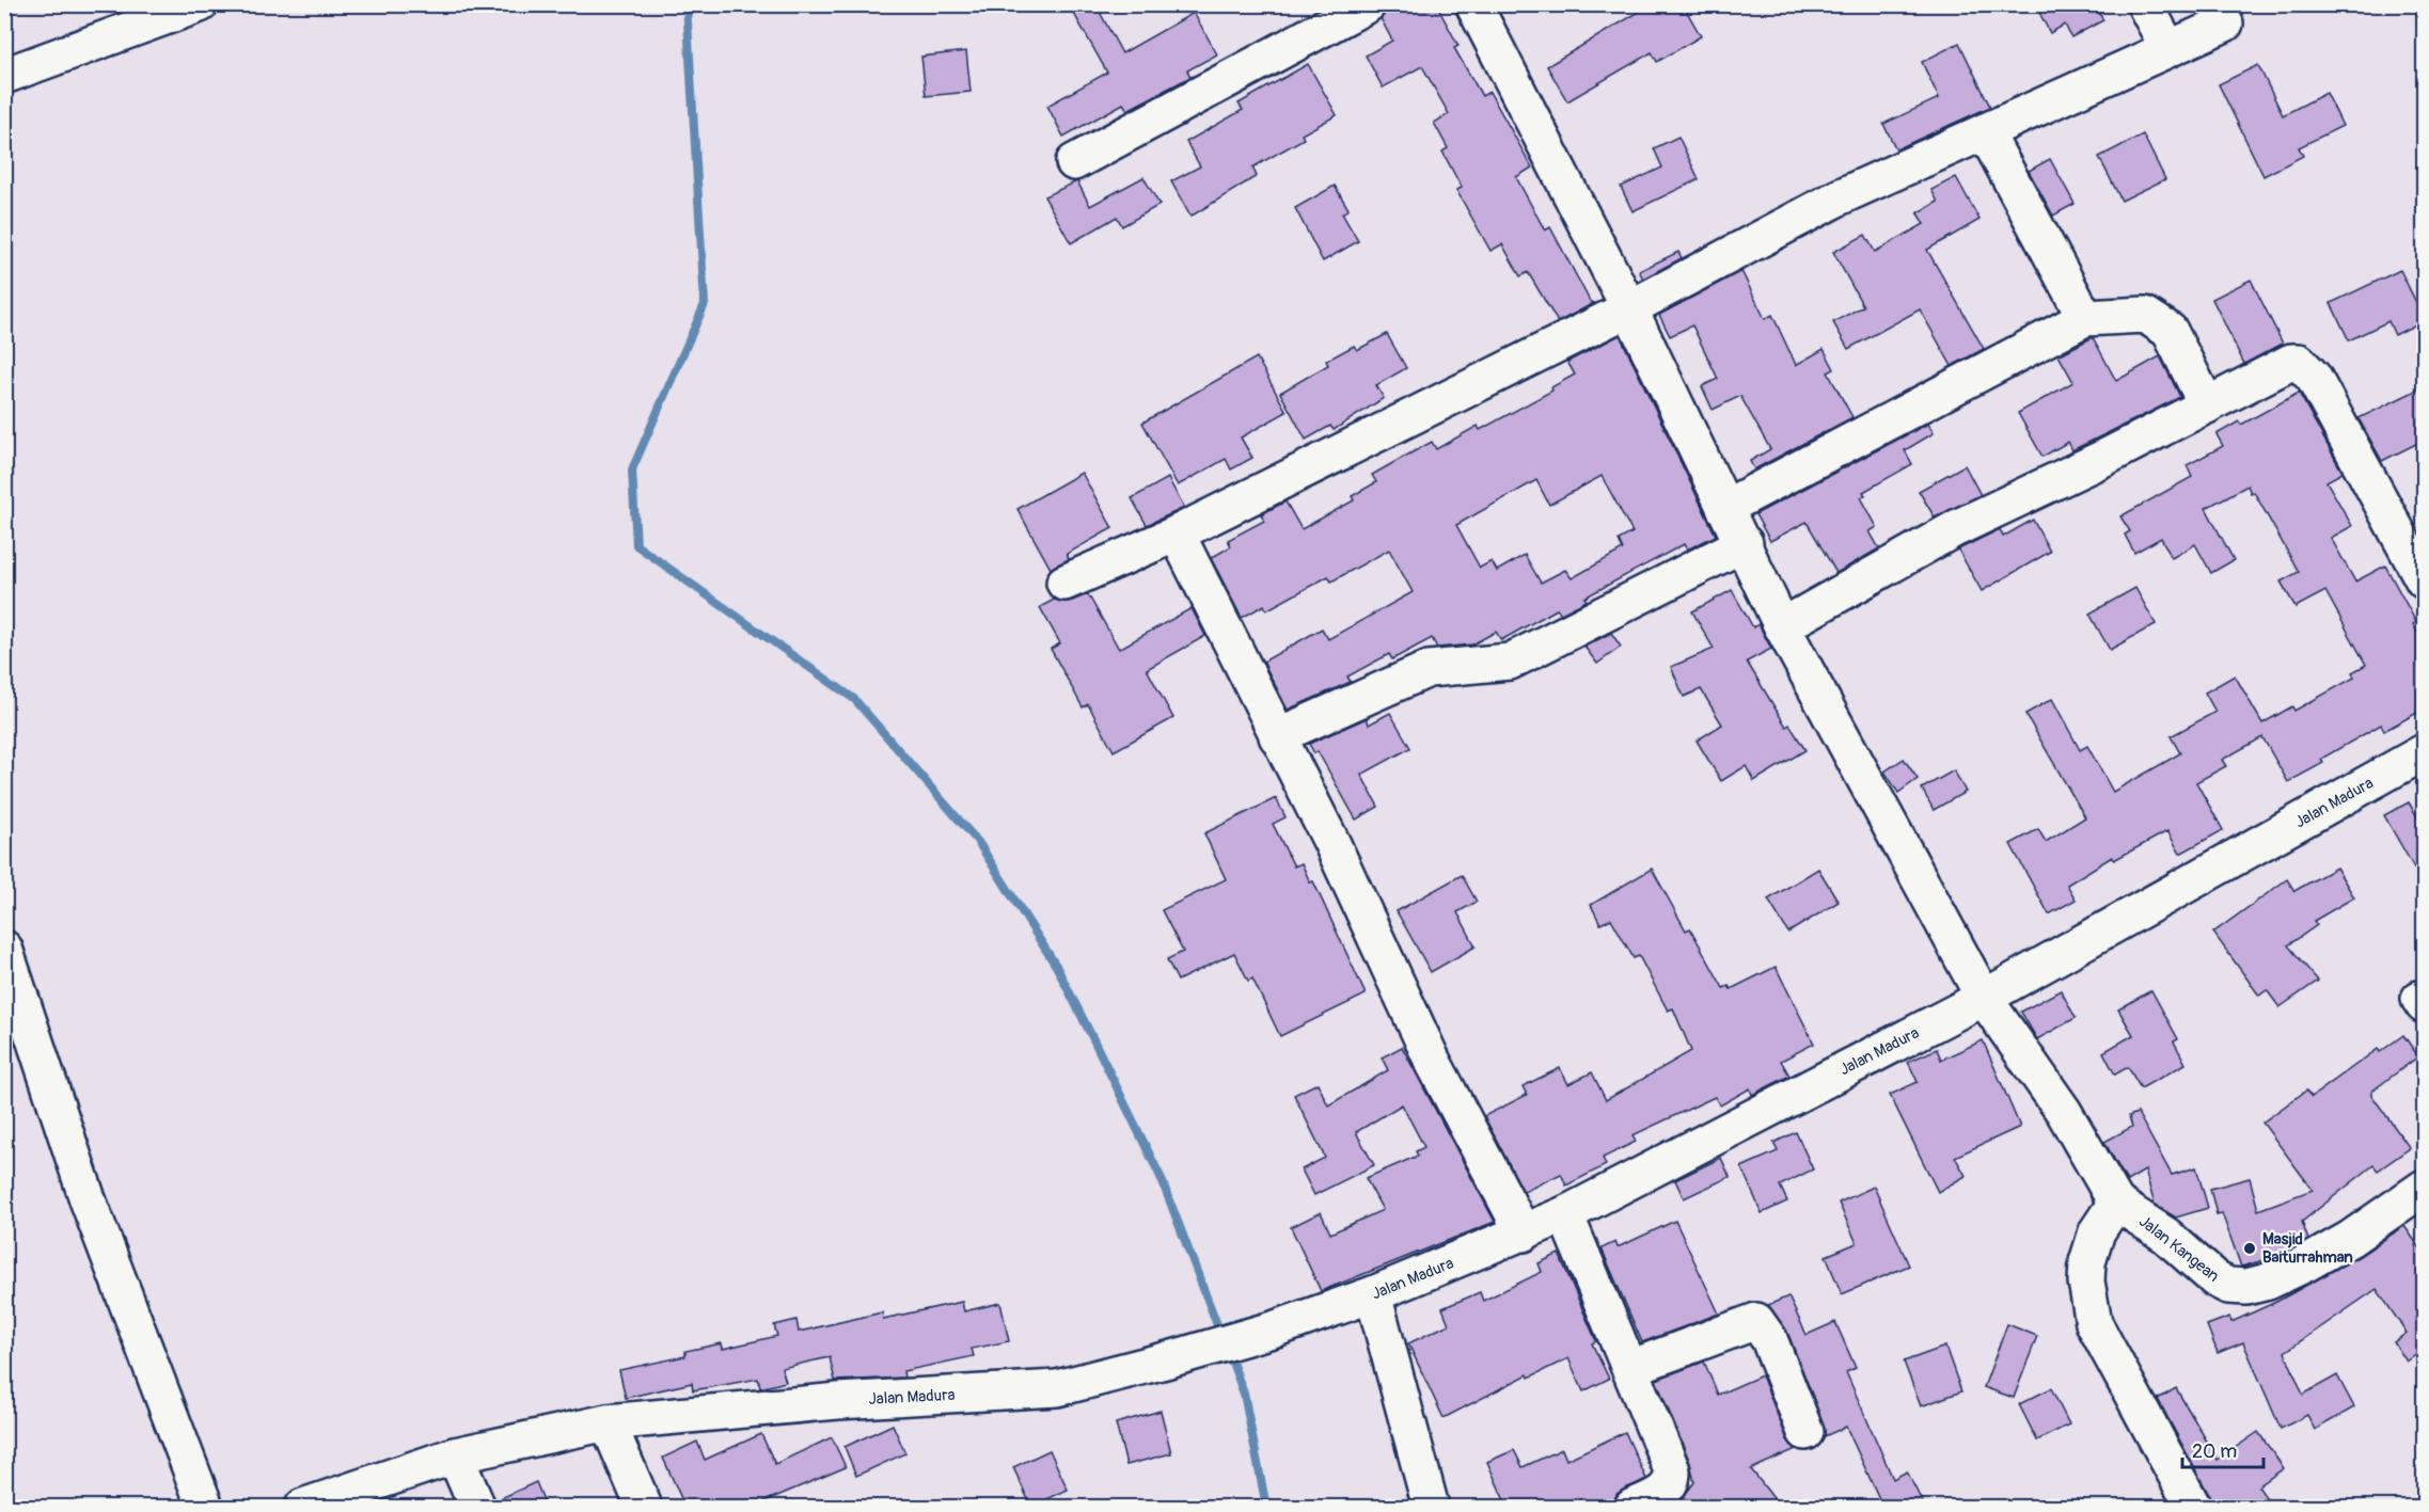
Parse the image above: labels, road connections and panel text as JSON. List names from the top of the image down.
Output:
{
  "streets": {
    "street": ["Jalan Madura", "Jalan Kangean"]
  },
  "crossings": [
    ["Jalan Madura", "Jalan Kangean"]
  ],
  "places": ["Masjid Baiturrahman"],
  "scale_bar": "20 m"
}
